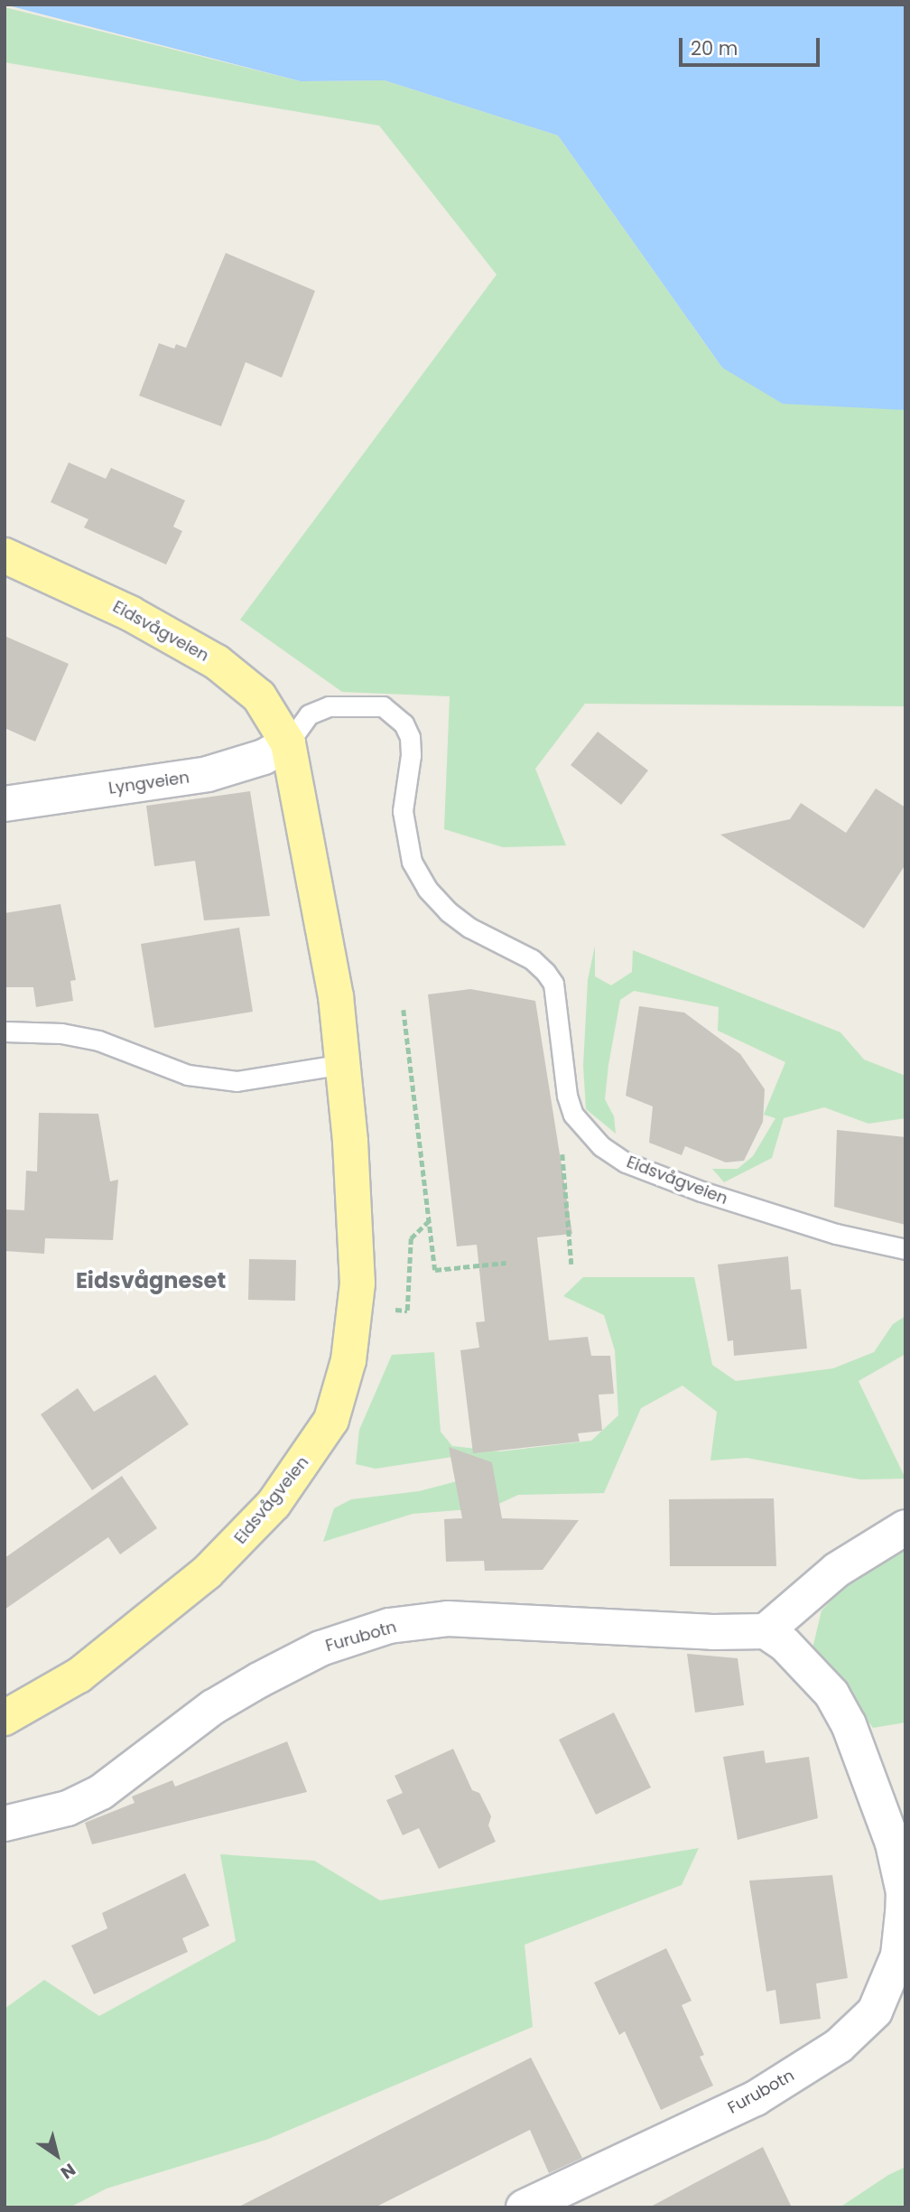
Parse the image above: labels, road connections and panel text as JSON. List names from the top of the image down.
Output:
{
  "streets": {
    "main road": ["Eidsvågveien"],
    "street": ["Lyngveien", "Furubotn"]
  },
  "crossings": [
    ["Eidsvågveien", "Lyngveien"]
  ],
  "districts": ["Eidsvågneset"],
  "scale_bar": "20 m",
  "north": "bottom right"
}
